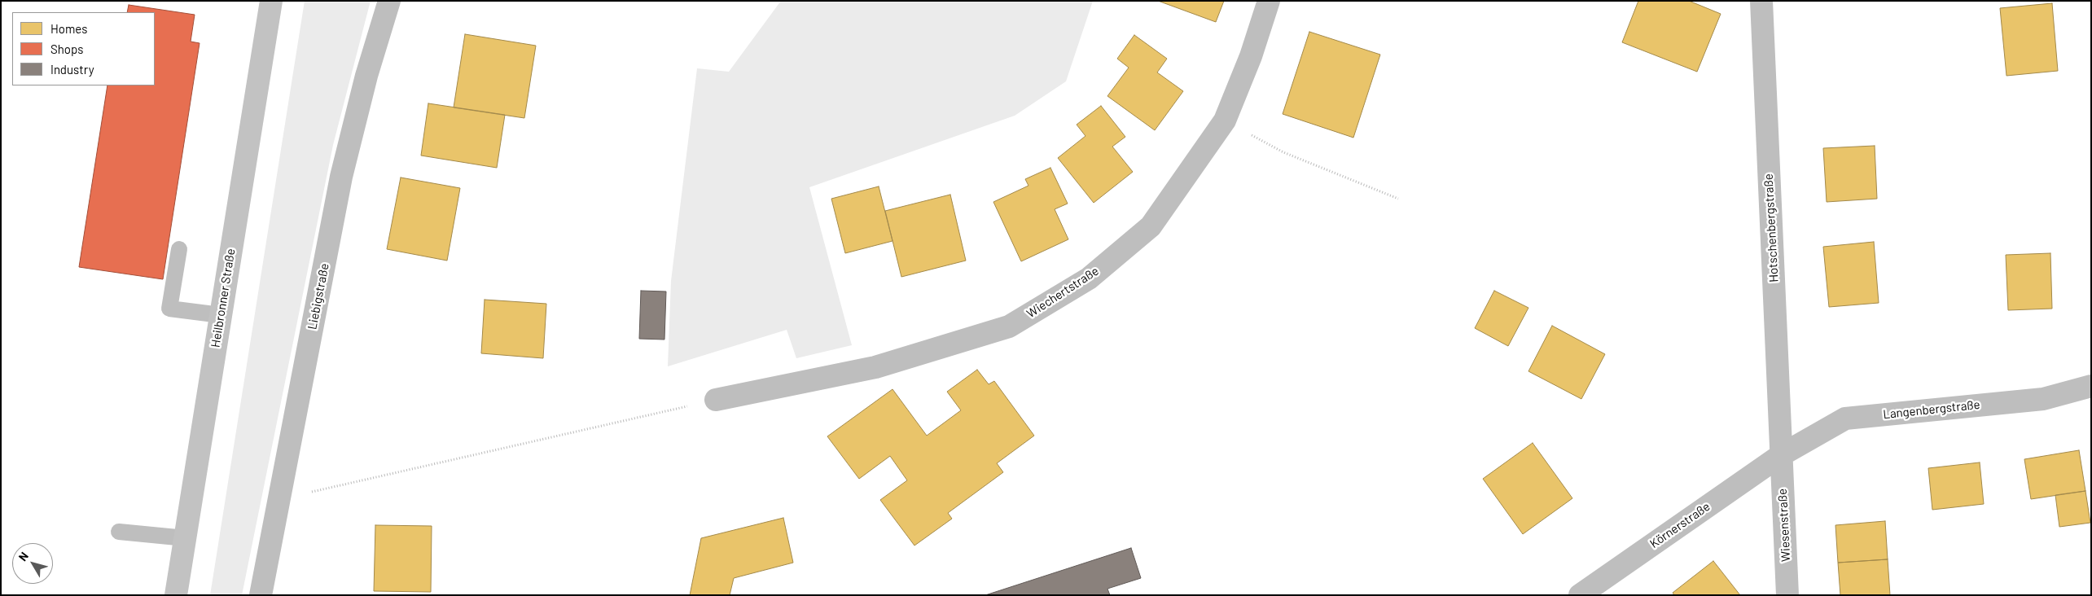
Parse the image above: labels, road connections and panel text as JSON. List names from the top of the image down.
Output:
{
  "streets": {
    "street": [
      "Hotschenbergstraße",
      "Wiechertstraße",
      "Liebigstraße",
      "Heilbronner Straße",
      "Langenbergstraße",
      "Körnerstraße",
      "Wiesenstraße"
    ]
  },
  "crossings": [
    ["Hotschenbergstraße", "Langenbergstraße"],
    ["Hotschenbergstraße", "Körnerstraße"],
    ["Hotschenbergstraße", "Wiesenstraße"],
    ["Langenbergstraße", "Körnerstraße"],
    ["Langenbergstraße", "Wiesenstraße"],
    ["Körnerstraße", "Wiesenstraße"]
  ],
  "legend": ["Homes", "Shops", "Industry"],
  "north": "top left"
}
